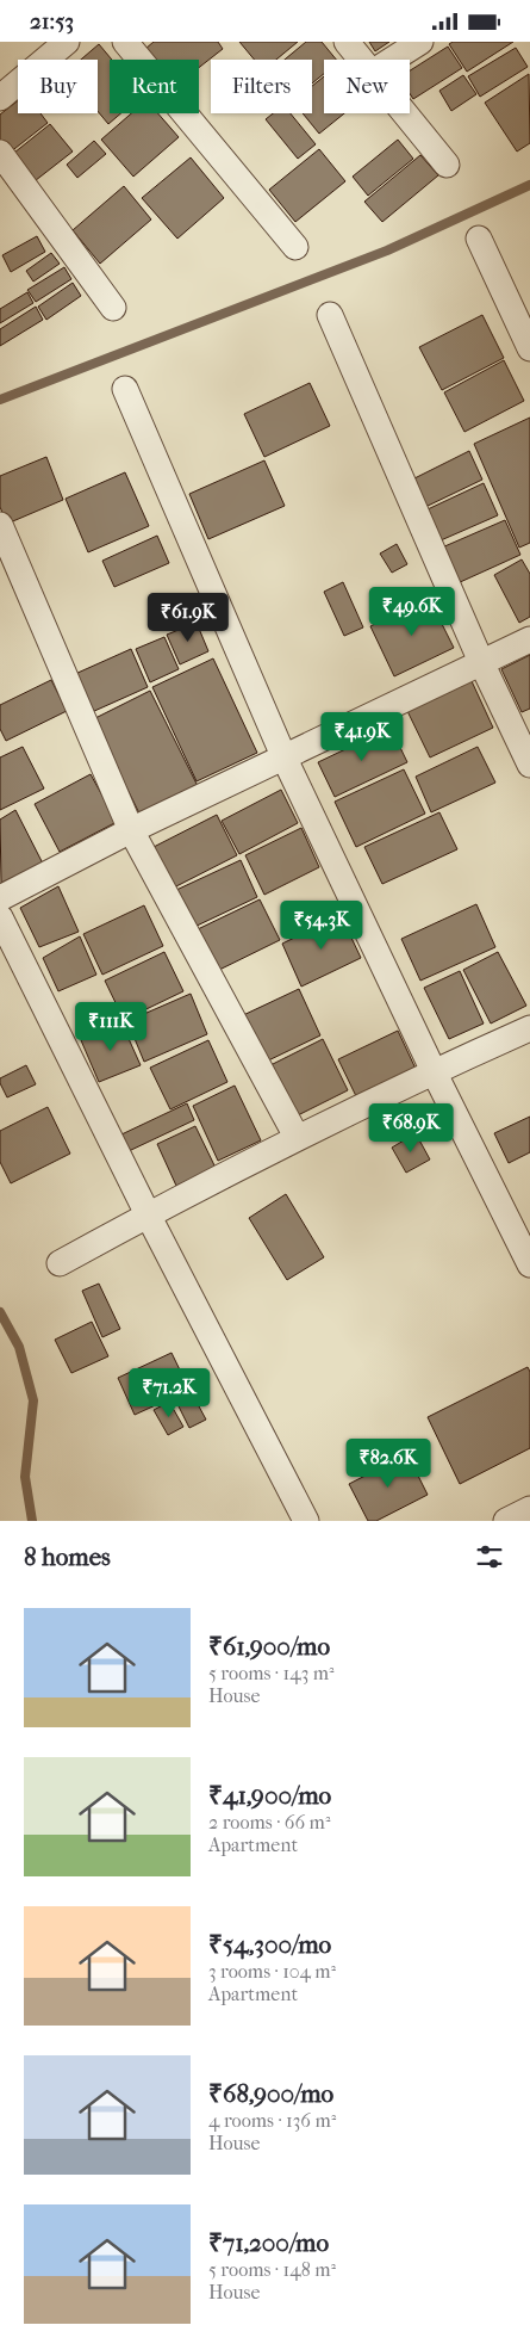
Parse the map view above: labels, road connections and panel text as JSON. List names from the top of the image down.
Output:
{
  "page": {
    "status": "21:53",
    "chip": [
      "Buy",
      "Rent",
      "Filters",
      "New"
    ],
    "price": [
      "₹49.6K",
      "₹61.9K",
      "₹41.9K",
      "₹54.3K",
      "₹111K",
      "₹68.9K",
      "₹71.2K",
      "₹82.6K"
    ],
    "heading": "8 homes",
    "list": [
      {
        "name": "₹61,900/mo",
        "note": "5 rooms · 143 m² · House"
      },
      {
        "name": "₹41,900/mo",
        "note": "2 rooms · 66 m² · Apartment"
      },
      {
        "name": "₹54,300/mo",
        "note": "3 rooms · 104 m² · Apartment"
      },
      {
        "name": "₹68,900/mo",
        "note": "4 rooms · 136 m² · House"
      },
      {
        "name": "₹71,200/mo",
        "note": "5 rooms · 148 m² · House"
      }
    ]
  }
}
